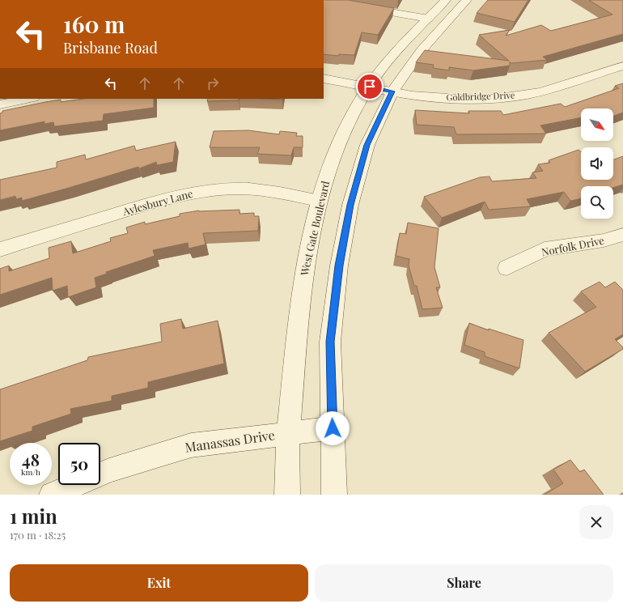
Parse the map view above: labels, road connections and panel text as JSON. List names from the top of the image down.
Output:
{
  "streets": {
    "main road": [
      "Goldbridge Drive",
      "Aylesbury Lane",
      "West Gate Boulevard",
      "Norfolk Drive",
      "Manassas Drive"
    ]
  },
  "crossings": [
    ["Goldbridge Drive", "West Gate Boulevard"],
    ["Aylesbury Lane", "West Gate Boulevard"],
    ["West Gate Boulevard", "Manassas Drive"]
  ],
  "north": "bottom right",
  "page": {
    "turn": ["160 m", "Brisbane Road"],
    "speed": "48 km/h",
    "limit": "50",
    "heading": ["1 min", "170 m · 18:25"],
    "buttons": ["Exit", "Share"]
  }
}
